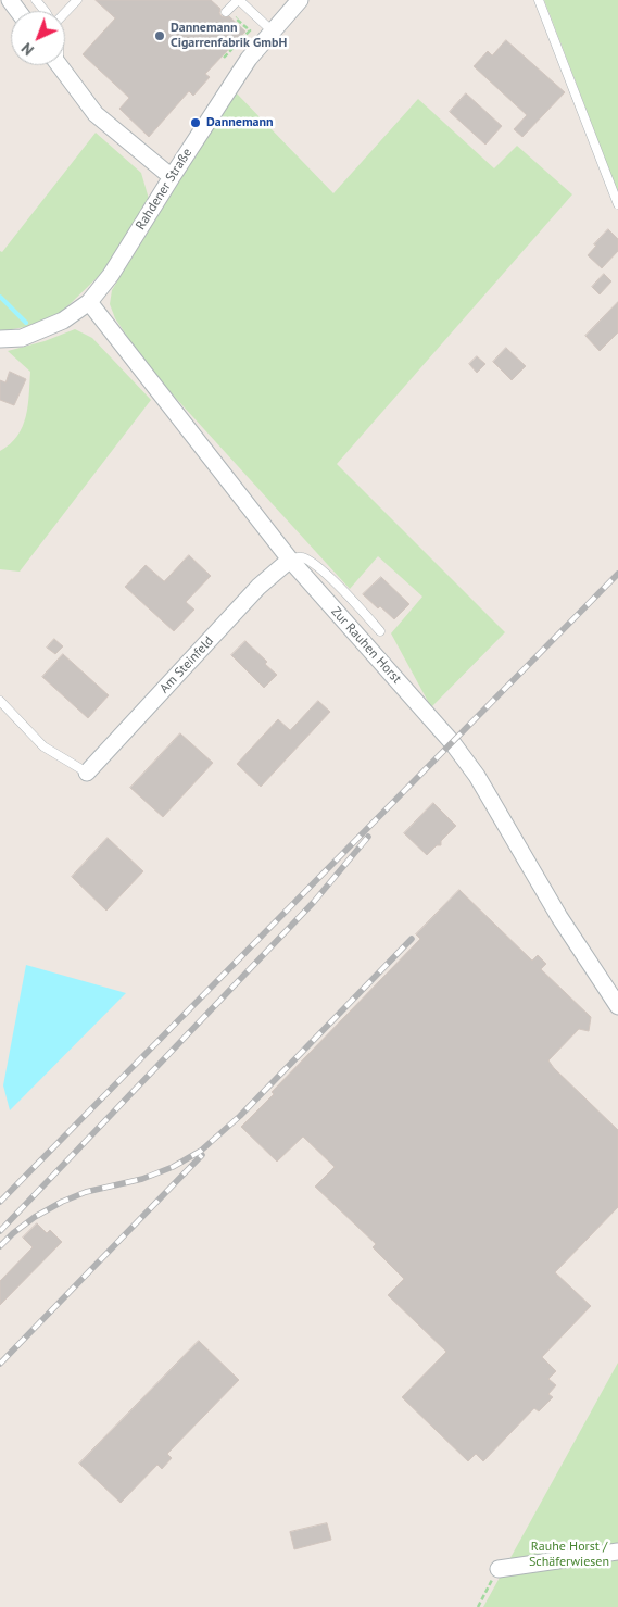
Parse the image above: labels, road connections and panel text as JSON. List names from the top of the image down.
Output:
{
  "streets": {
    "street": ["Rahdener Straße", "Zur Rauhen Horst", "Am Steinfeld"]
  },
  "crossings": [
    ["Rahdener Straße", "Zur Rauhen Horst"],
    ["Zur Rauhen Horst", "Am Steinfeld"]
  ],
  "parks": ["Rauhe Horst / Schäferwiesen"],
  "places": ["Dannemann Cigarrenfabrik GmbH", "Dannemann"],
  "north": "bottom left"
}
